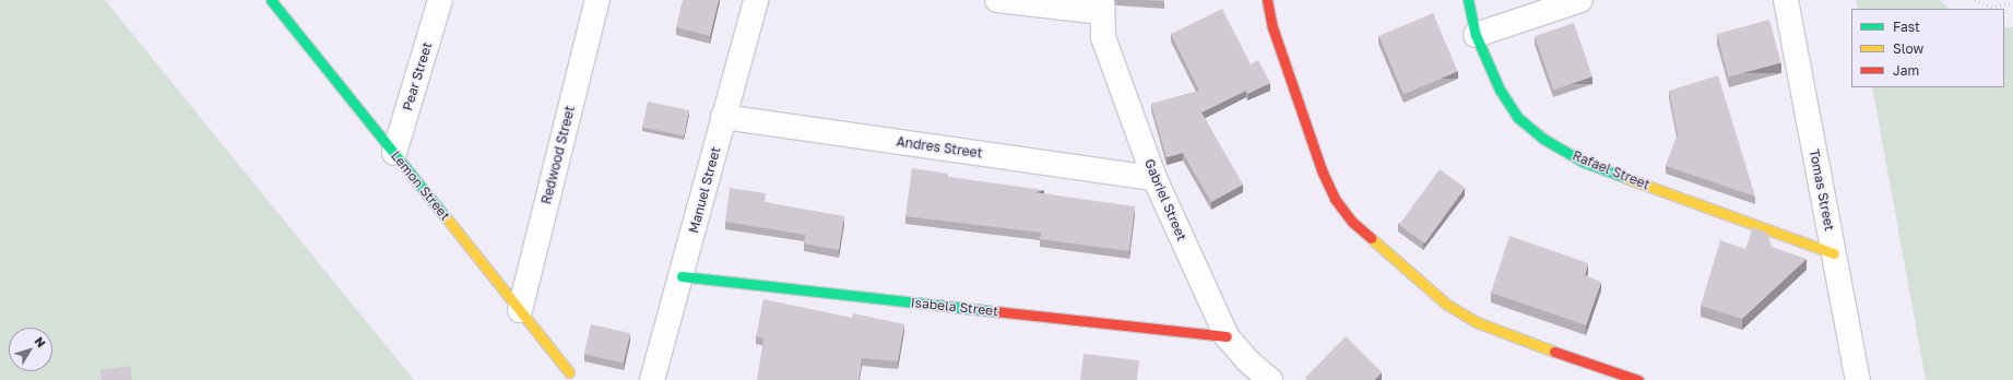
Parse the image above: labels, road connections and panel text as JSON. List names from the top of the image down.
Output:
{
  "streets": {
    "street": [
      "Pear Street",
      "Andres Street",
      "Redwood Street",
      "Rafael Street",
      "Lemon Street",
      "Manuel Street",
      "Tomas Street",
      "Gabriel Street",
      "Isabela Street"
    ]
  },
  "crossings": [
    ["Pear Street", "Lemon Street"],
    ["Andres Street", "Manuel Street"],
    ["Andres Street", "Gabriel Street"],
    ["Redwood Street", "Lemon Street"],
    ["Rafael Street", "Tomas Street"],
    ["Manuel Street", "Isabela Street"],
    ["Gabriel Street", "Isabela Street"]
  ],
  "legend": ["Fast", "Slow", "Jam"],
  "north": "top right"
}
